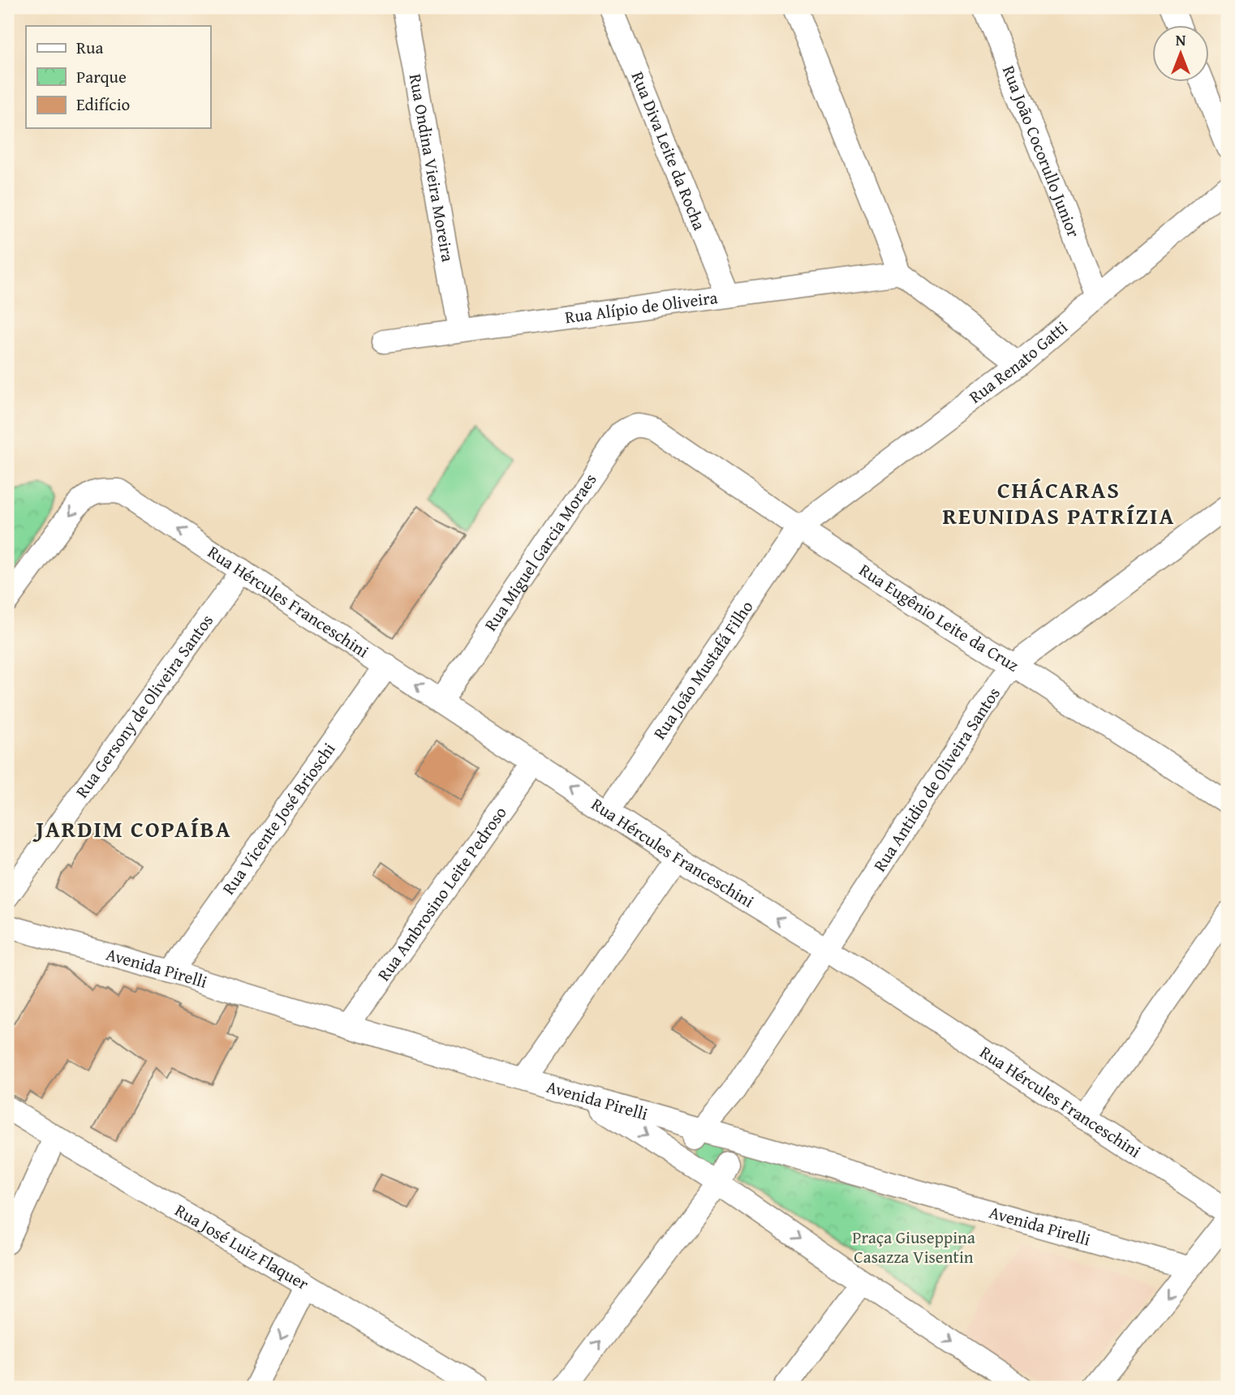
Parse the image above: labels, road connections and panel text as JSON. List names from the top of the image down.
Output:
{
  "streets": {
    "street": [
      "Rua Diva Leite da Rocha",
      "Rua João Cocorullo Junior",
      "Rua Ondina Vieira Moreira",
      "Rua Alípio de Oliveira",
      "Rua Renato Gatti",
      "Rua Miguel Garcia Moraes",
      "Rua Hércules Franceschini",
      "Rua Eugênio Leite da Cruz",
      "Rua João Mustafá Filho",
      "Rua Gersony de Oliveira Santos",
      "Rua Antidio de Oliveira Santos",
      "Rua Vicente José Brioschi",
      "Rua Ambrosino Leite Pedroso",
      "Avenida Pirelli",
      "Rua José Luiz Flaquer"
    ]
  },
  "crossings": [
    ["Rua Diva Leite da Rocha", "Rua Alípio de Oliveira"],
    ["Rua João Cocorullo Junior", "Rua Renato Gatti"],
    ["Rua Ondina Vieira Moreira", "Rua Alípio de Oliveira"],
    ["Rua Renato Gatti", "Rua Eugênio Leite da Cruz"],
    ["Rua Renato Gatti", "Rua João Mustafá Filho"],
    ["Rua Miguel Garcia Moraes", "Rua Hércules Franceschini"],
    ["Rua Miguel Garcia Moraes", "Rua Eugênio Leite da Cruz"],
    ["Rua Hércules Franceschini", "Rua João Mustafá Filho"],
    ["Rua Hércules Franceschini", "Rua Gersony de Oliveira Santos"],
    ["Rua Hércules Franceschini", "Rua Antidio de Oliveira Santos"],
    ["Rua Hércules Franceschini", "Rua Vicente José Brioschi"],
    ["Rua Hércules Franceschini", "Rua Ambrosino Leite Pedroso"],
    ["Rua Eugênio Leite da Cruz", "Rua João Mustafá Filho"],
    ["Rua Eugênio Leite da Cruz", "Rua Antidio de Oliveira Santos"],
    ["Rua Antidio de Oliveira Santos", "Avenida Pirelli"],
    ["Rua Vicente José Brioschi", "Avenida Pirelli"],
    ["Rua Ambrosino Leite Pedroso", "Avenida Pirelli"]
  ],
  "one_way": ["Rua Hércules Franceschini"],
  "districts": ["CHÁCARAS REUNIDAS PATRÍZIA", "JARDIM COPAÍBA"],
  "parks": ["Praça Giuseppina Casazza Visentin"],
  "legend": ["Rua", "Parque", "Edifício"],
  "north": "top"
}
